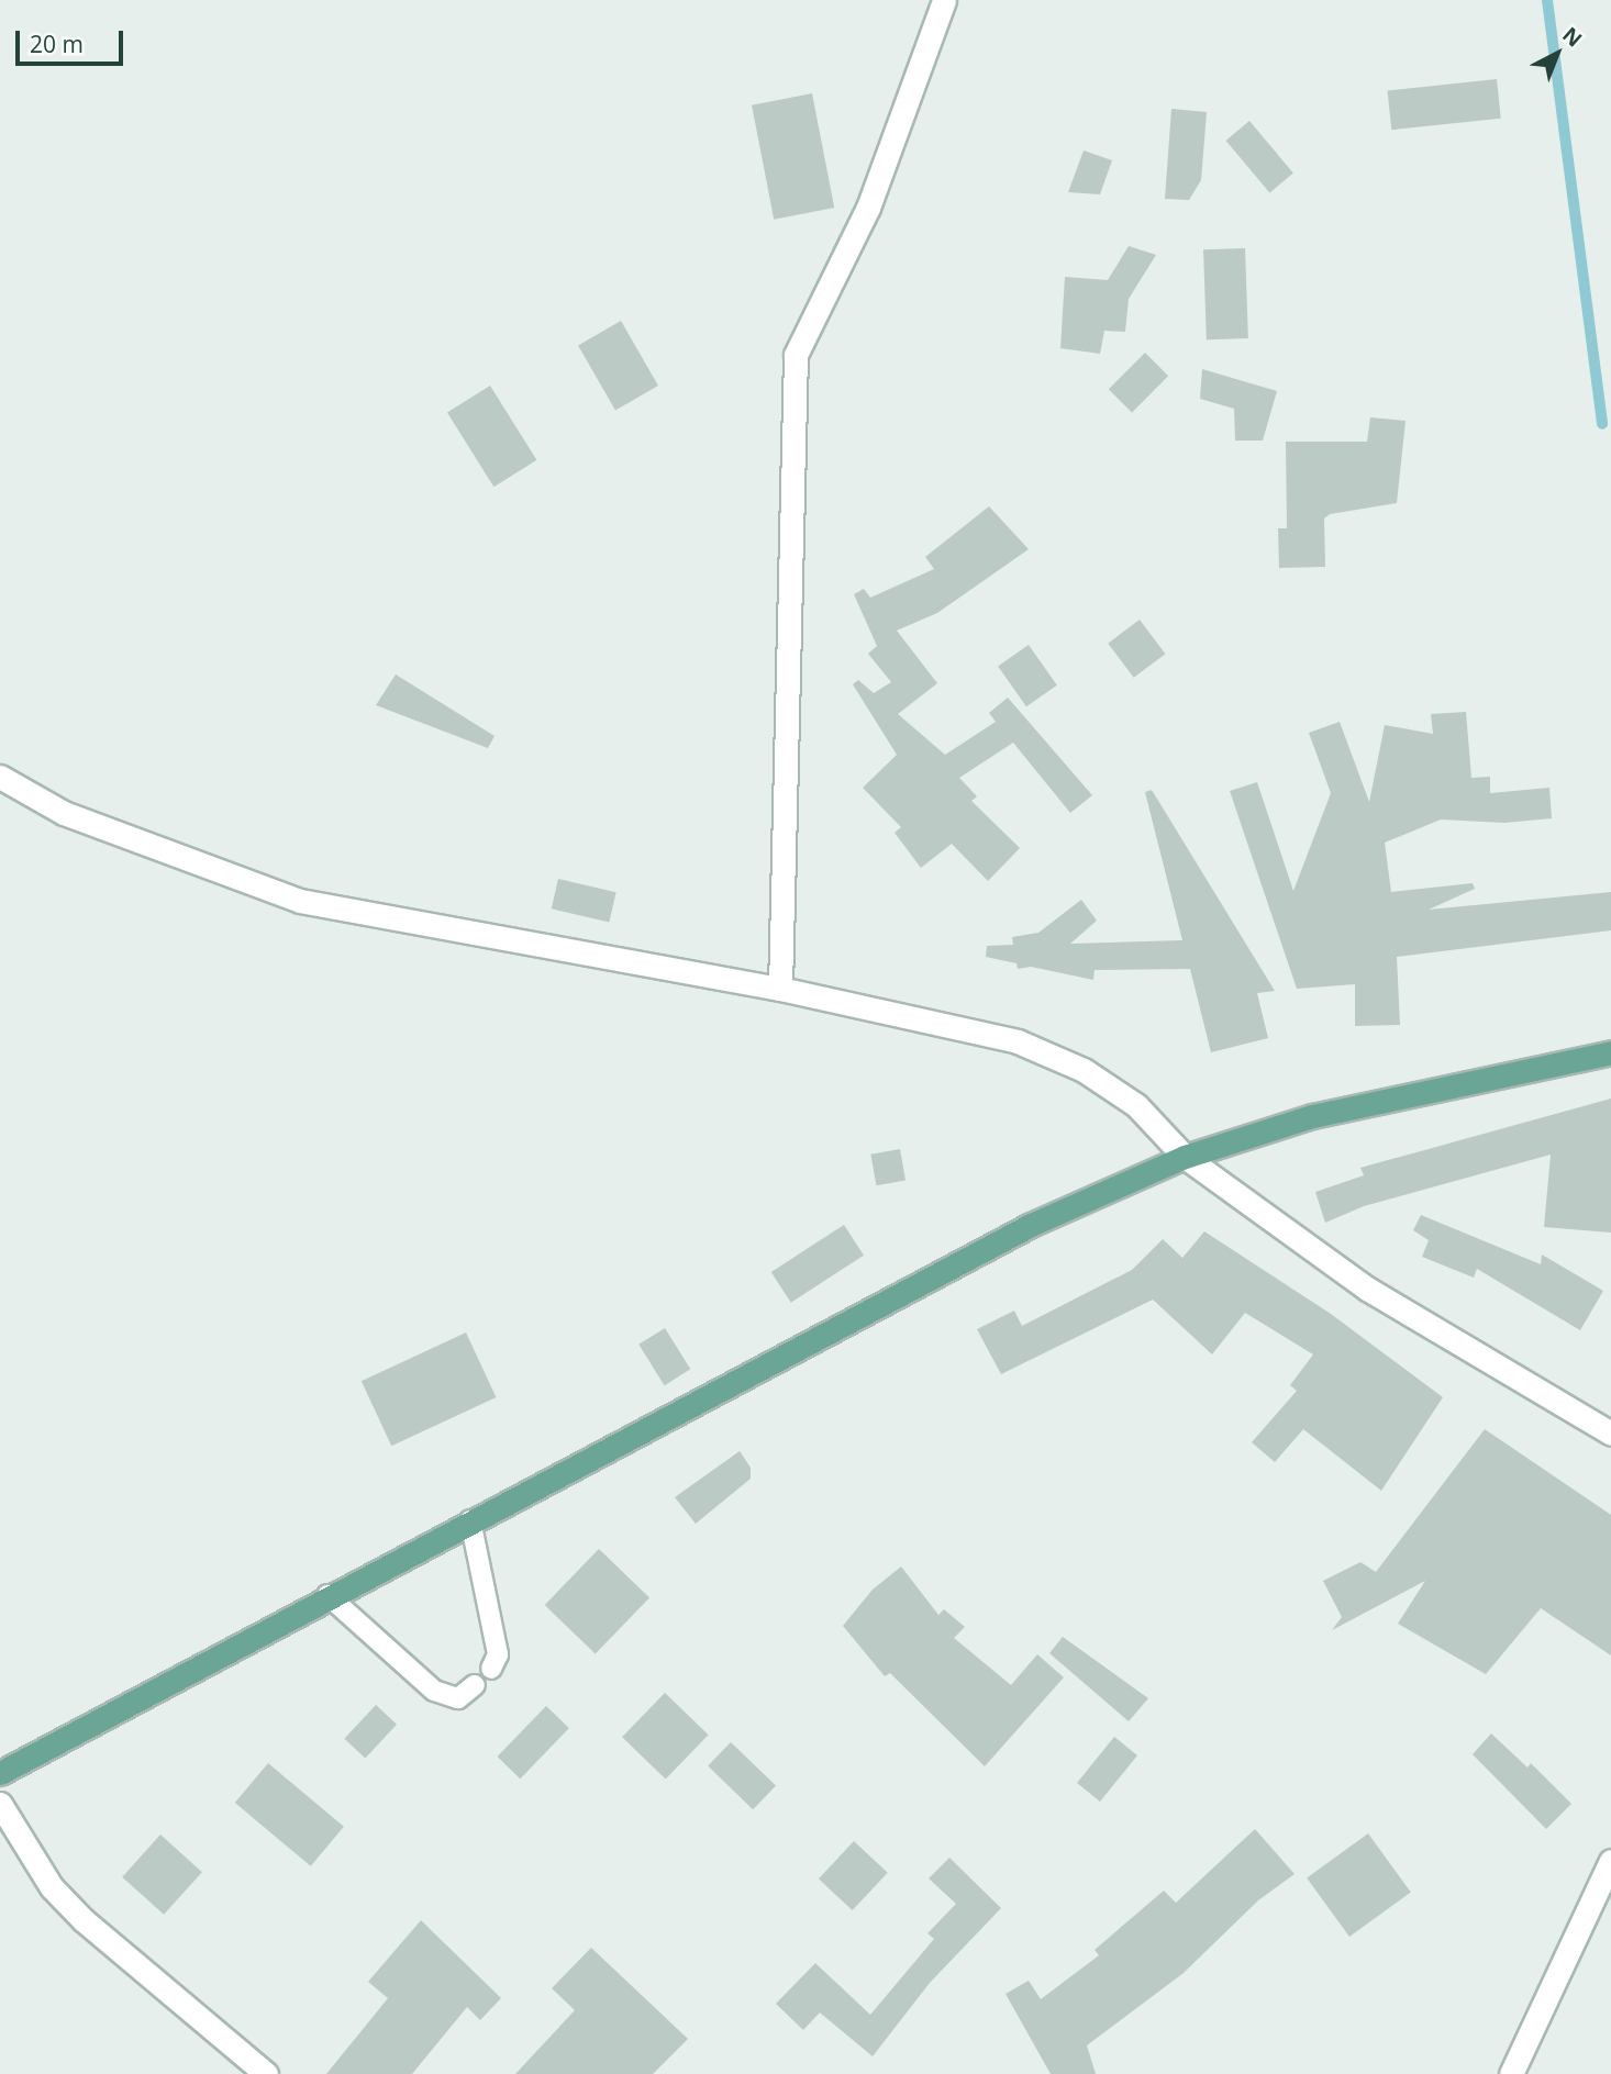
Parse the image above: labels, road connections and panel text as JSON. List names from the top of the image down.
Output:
{
  "scale_bar": "20 m",
  "north": "top right"
}
